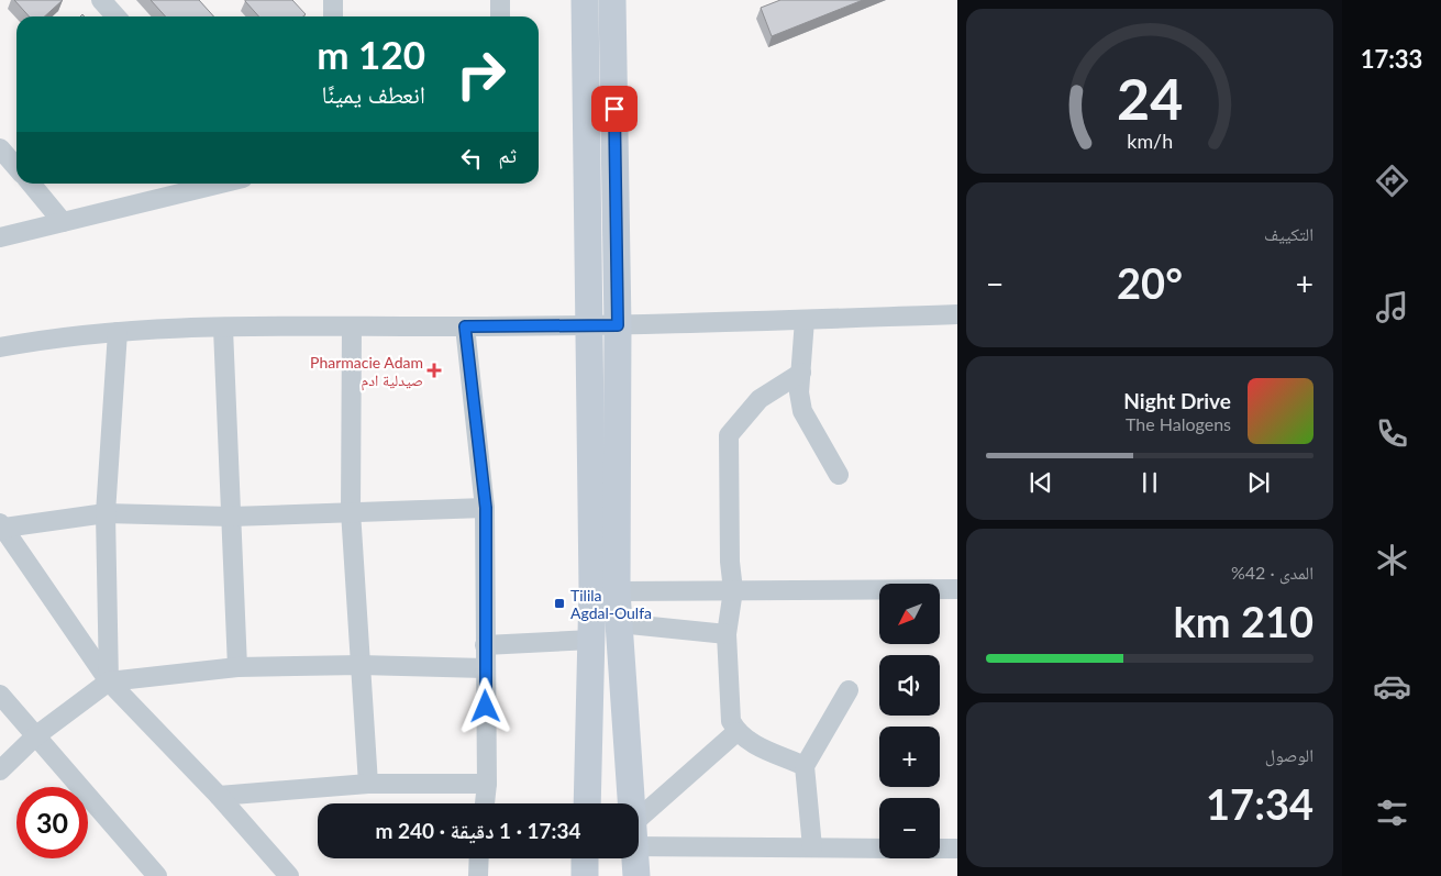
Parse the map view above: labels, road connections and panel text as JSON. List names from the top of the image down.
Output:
{
  "places": {
    "health": ["Pharmacie Adam صيدلية ادم"],
    "transit": ["Tilila Agdal-Oulfa"]
  },
  "north": "bottom left",
  "page": {
    "tabs": "17:33",
    "turn": ["120 m", "انعطف يمينًا"],
    "then": "ثم",
    "tile": [
      "التكييف",
      ["المدى · 42%", "210 km"],
      ["الوصول", "17:34"]
    ],
    "heat": ["−", "20°", "+"],
    "song": ["Night Drive", "The Halogens"],
    "map_buttons": ["+", "−"],
    "limit": "30",
    "trip": "17:34 · 1 دقيقة · 240 m",
    "gauge": ["24", "km/h"]
  }
}
